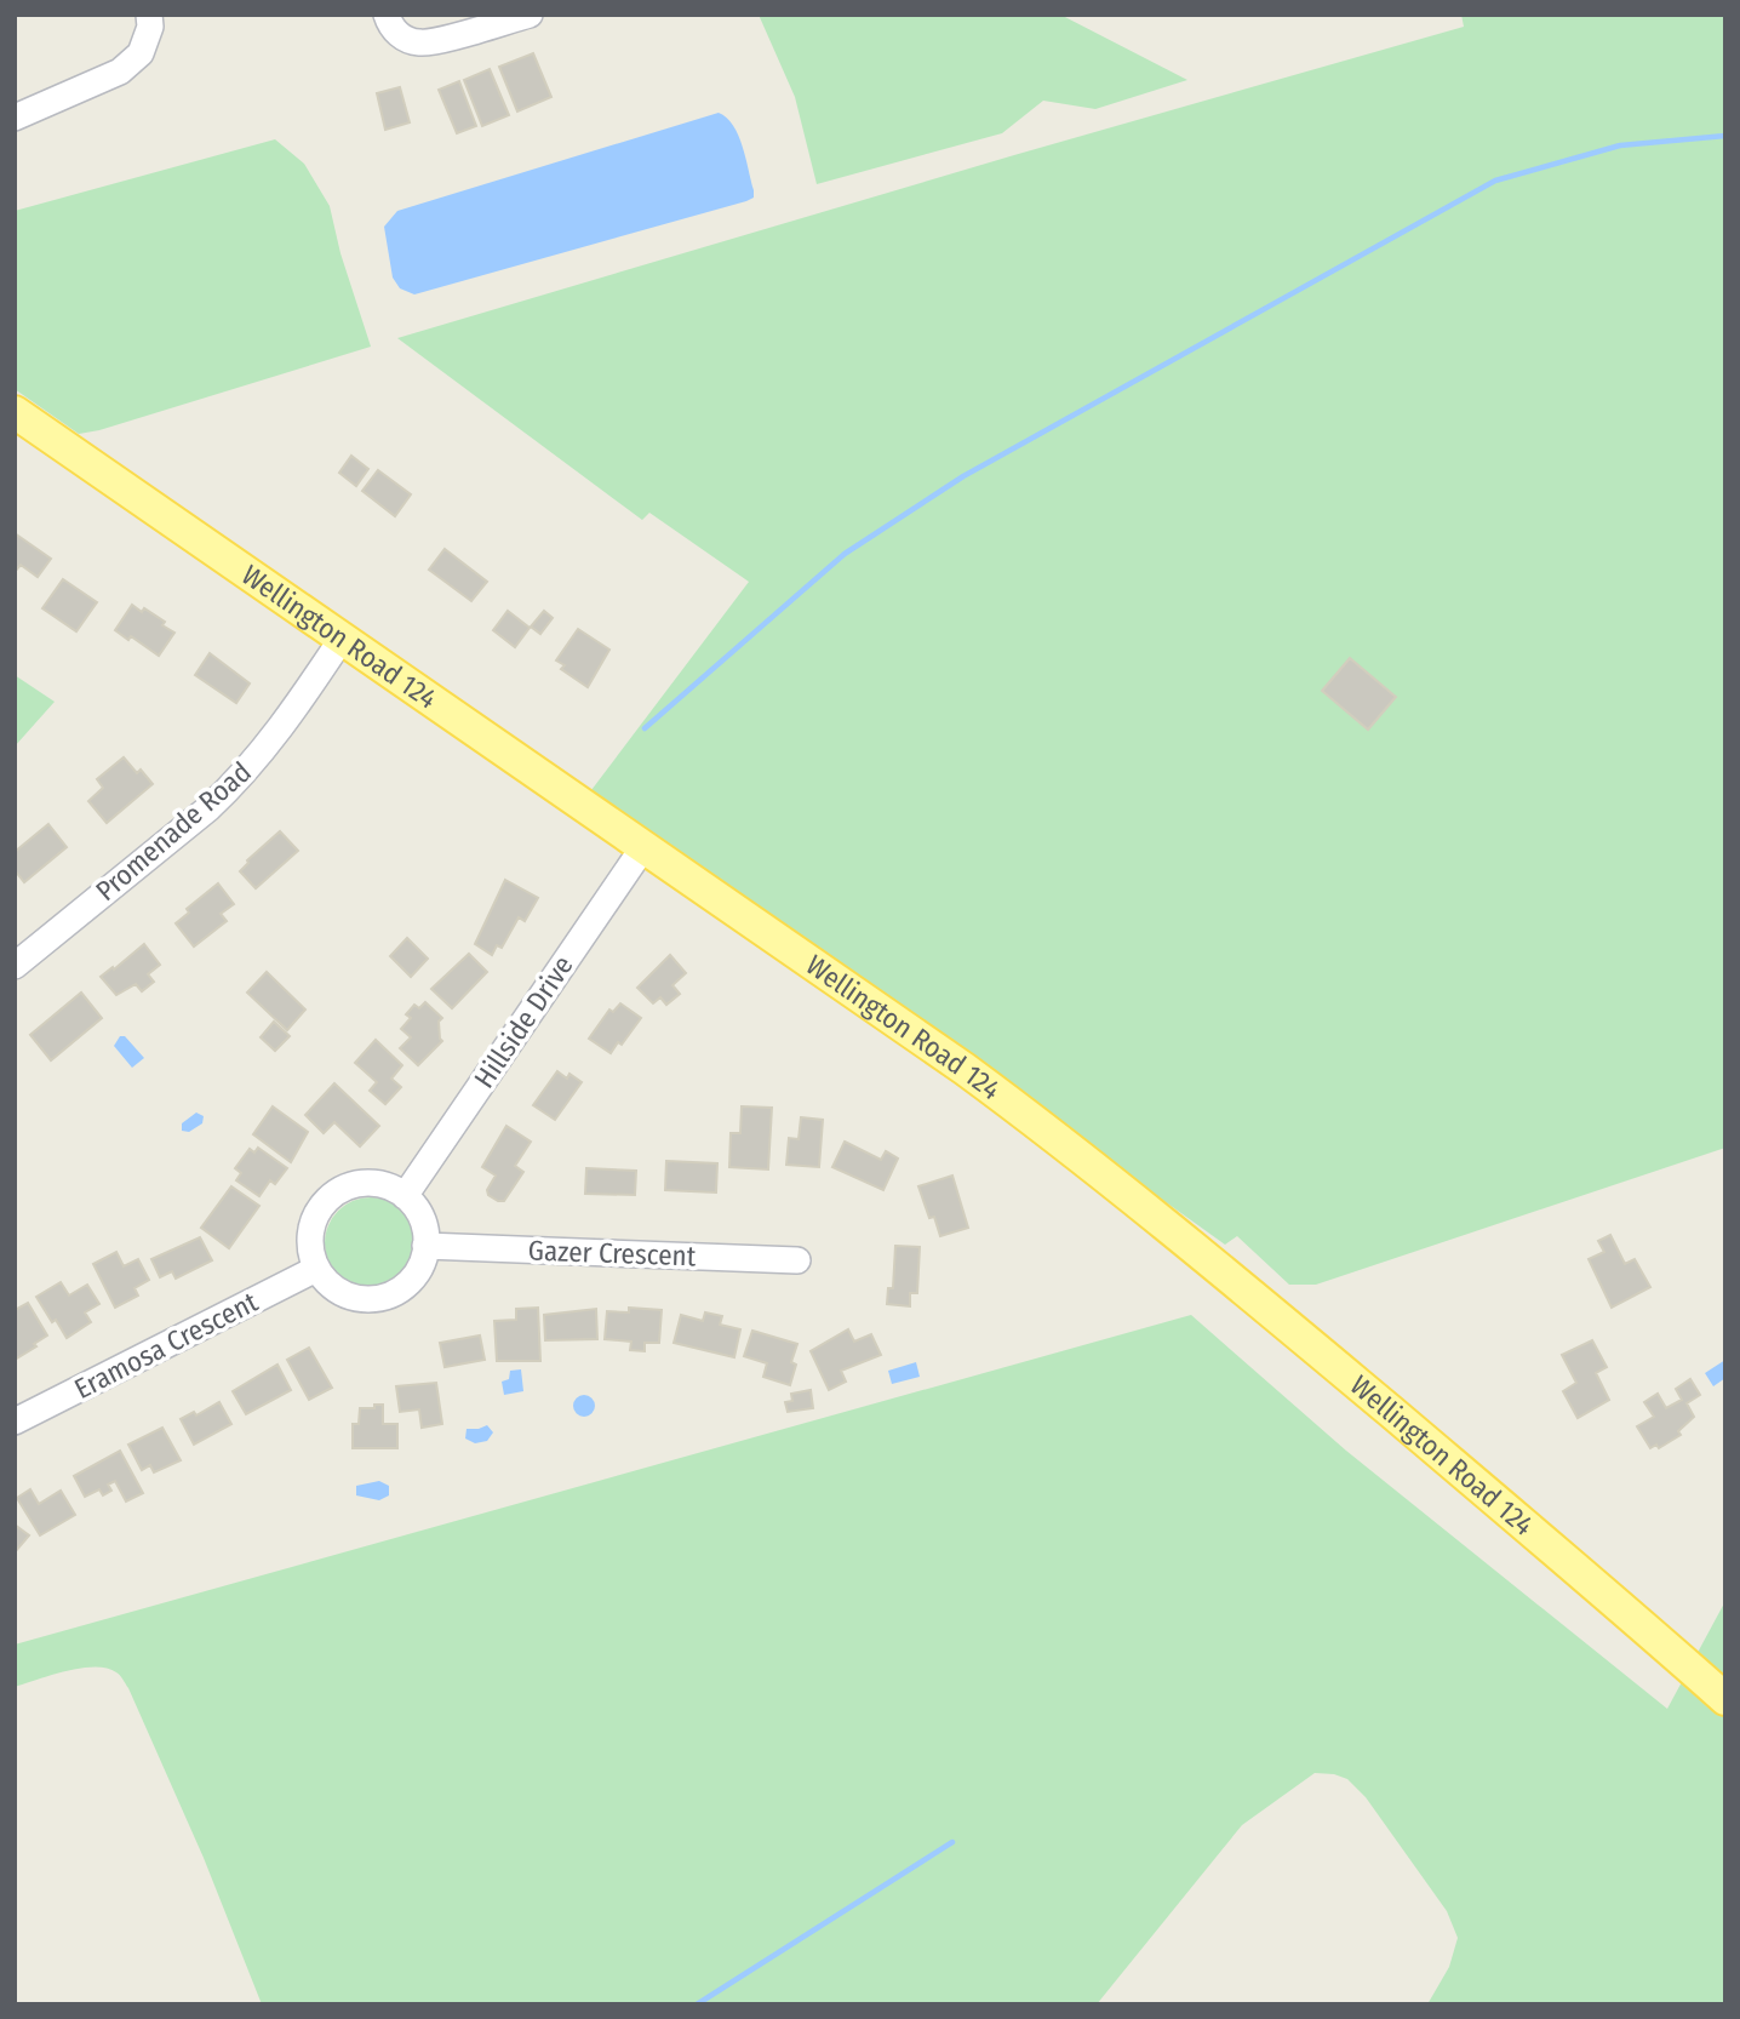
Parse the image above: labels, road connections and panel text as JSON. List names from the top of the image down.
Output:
{
  "streets": {
    "main road": ["Wellington Road 124"],
    "street": [
      "Promenade Road",
      "Hillside Drive",
      "Gazer Crescent",
      "Eramosa Crescent"
    ]
  },
  "crossings": [
    ["Wellington Road 124", "Promenade Road"],
    ["Wellington Road 124", "Hillside Drive"],
    ["Hillside Drive", "Gazer Crescent"],
    ["Hillside Drive", "Eramosa Crescent"],
    ["Gazer Crescent", "Eramosa Crescent"]
  ]
}
